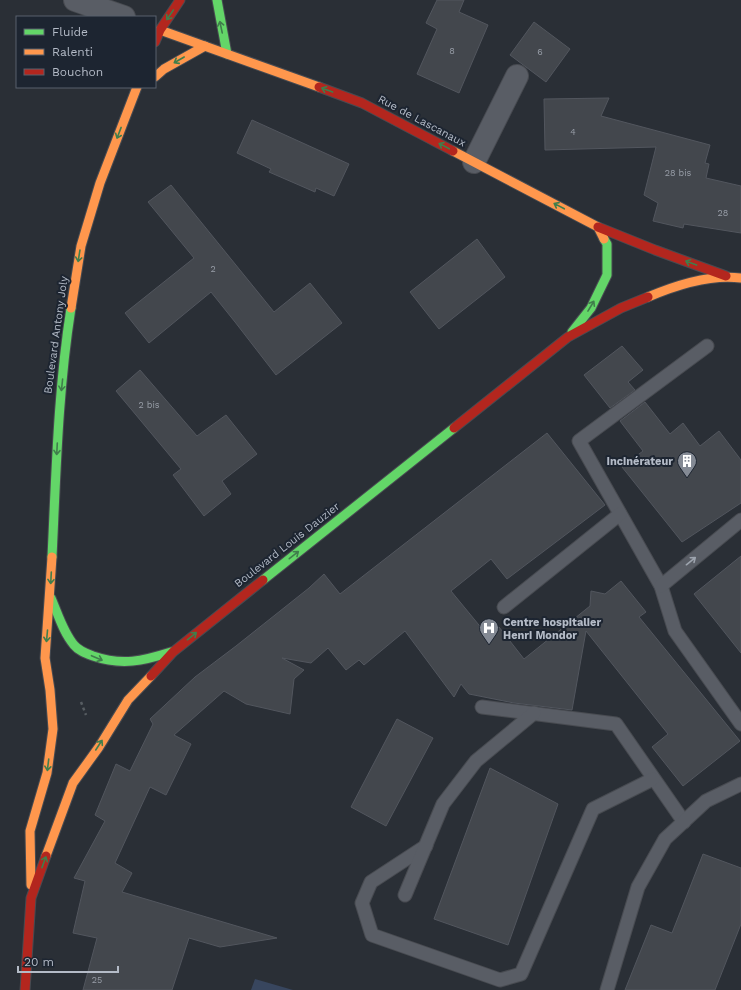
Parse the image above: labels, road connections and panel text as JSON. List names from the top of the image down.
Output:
{
  "streets": {
    "street": ["Rue de Lascanaux", "Boulevard Antony Joly", "Boulevard Louis Dauzier"]
  },
  "crossings": [
    ["Rue de Lascanaux", "Boulevard Louis Dauzier"],
    ["Boulevard Antony Joly", "Boulevard Louis Dauzier"]
  ],
  "one_way": ["Rue de Lascanaux", "Boulevard Antony Joly", "Boulevard Louis Dauzier"],
  "places": {
    "building": ["Incinérateur"],
    "hospital": ["Centre hospitalier Henri Mondor"]
  },
  "house_numbers": [
    "8",
    "6",
    "4",
    "28 bis",
    "28",
    "2",
    "2 bis",
    "25"
  ],
  "legend": ["Fluide", "Ralenti", "Bouchon"],
  "scale_bar": "20 m"
}
